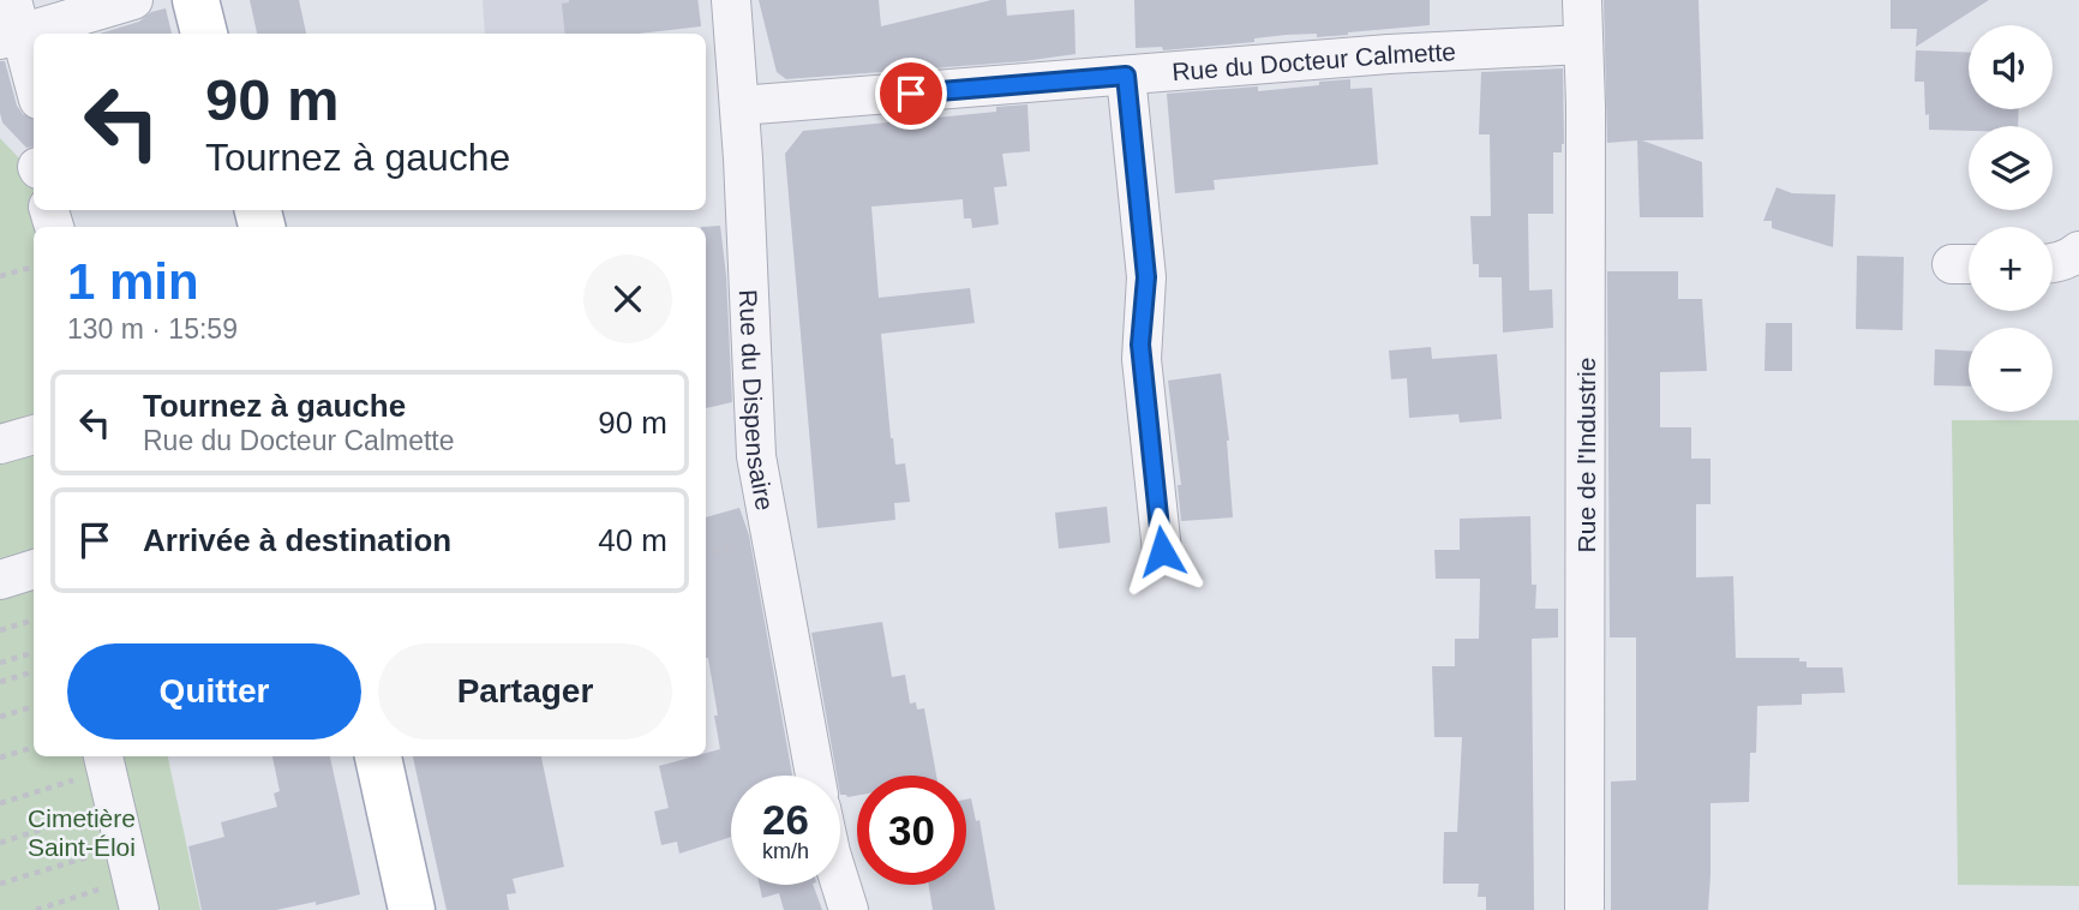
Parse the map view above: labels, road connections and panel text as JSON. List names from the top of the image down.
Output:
{
  "streets": {
    "street": ["Rue du Docteur Calmette", "Rue du Dispensaire", "Rue de l'Industrie"]
  },
  "crossings": [
    ["Rue du Docteur Calmette", "Rue du Dispensaire"],
    ["Rue du Docteur Calmette", "Rue de l'Industrie"]
  ],
  "parks": ["Cimetière Saint-Éloi"],
  "page": {
    "map_buttons": ["+", "−"],
    "turn": ["90 m", "Tournez à gauche"],
    "heading": ["1 min", "130 m · 15:59"],
    "list": [
      {
        "name": "Tournez à gauche",
        "note": "Rue du Docteur Calmette",
        "value": "90 m"
      },
      {
        "name": "Arrivée à destination",
        "value": "40 m"
      }
    ],
    "buttons": ["Quitter", "Partager"],
    "speed": "26 km/h",
    "limit": "30"
  }
}
